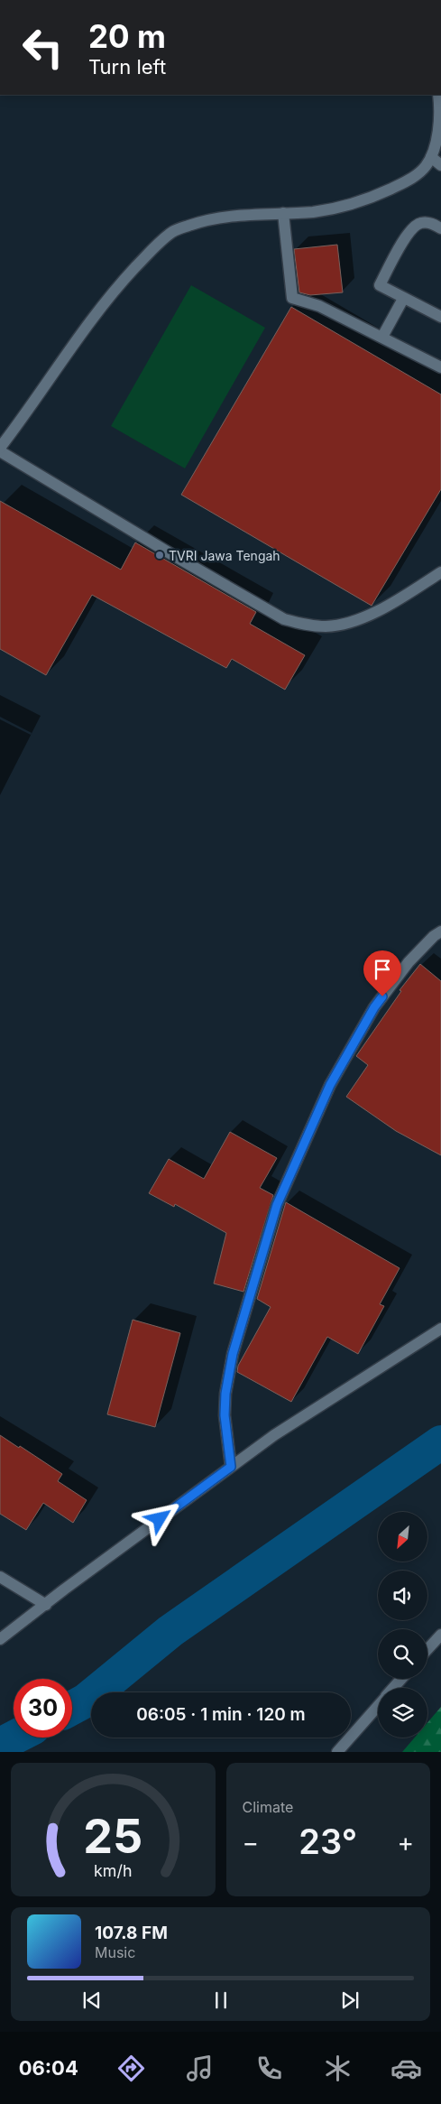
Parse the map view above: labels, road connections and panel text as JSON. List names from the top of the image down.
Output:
{
  "places": ["TVRI Jawa Tengah"],
  "north": "bottom left",
  "page": {
    "turn": ["20 m", "Turn left"],
    "limit": "30",
    "trip": "06:05 · 1 min · 120 m",
    "tile": "Climate",
    "heat": ["−", "23°", "+"],
    "song": ["107.8 FM", "Music"],
    "tabs": "06:04",
    "gauge": ["25", "km/h"]
  }
}
